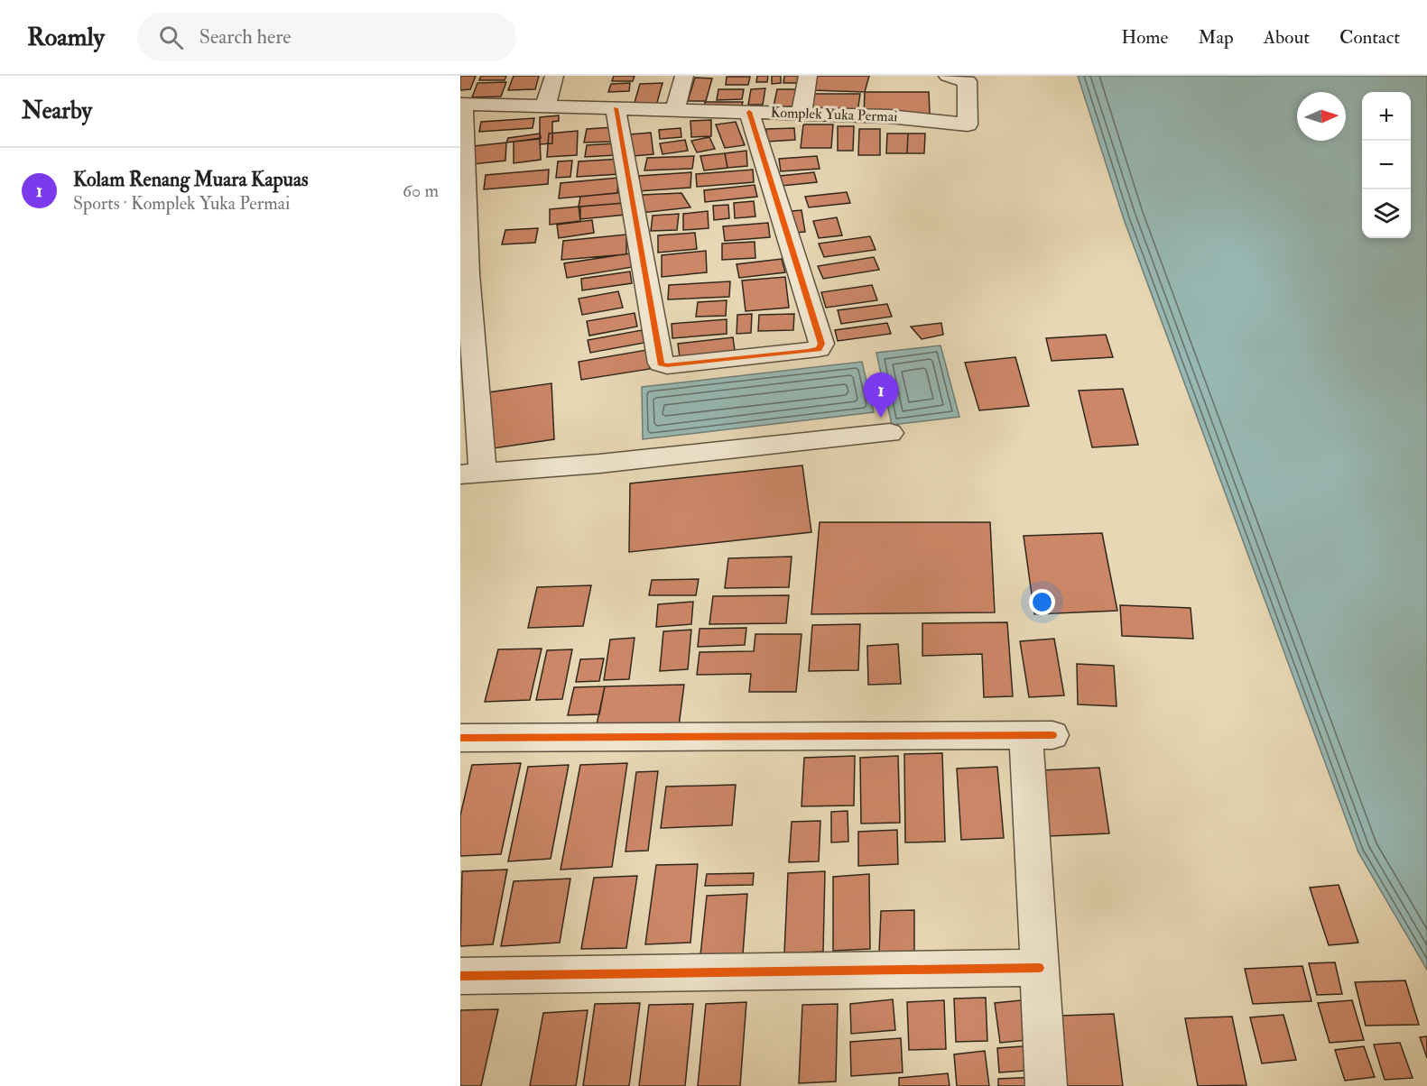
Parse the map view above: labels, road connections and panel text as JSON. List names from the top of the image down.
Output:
{
  "streets": {
    "street": ["Komplek Yuka Permai"]
  },
  "north": "right",
  "page": {
    "header": "Roamly",
    "search": "Search here",
    "nav": [
      "Home",
      "Map",
      "About",
      "Contact"
    ],
    "heading": "Nearby",
    "map_buttons": ["+", "−"],
    "list": [
      {
        "mark": "1",
        "name": "Kolam Renang Muara Kapuas",
        "note": "Sports · Komplek Yuka Permai",
        "value": "60 m"
      }
    ],
    "pins": "1"
  }
}
